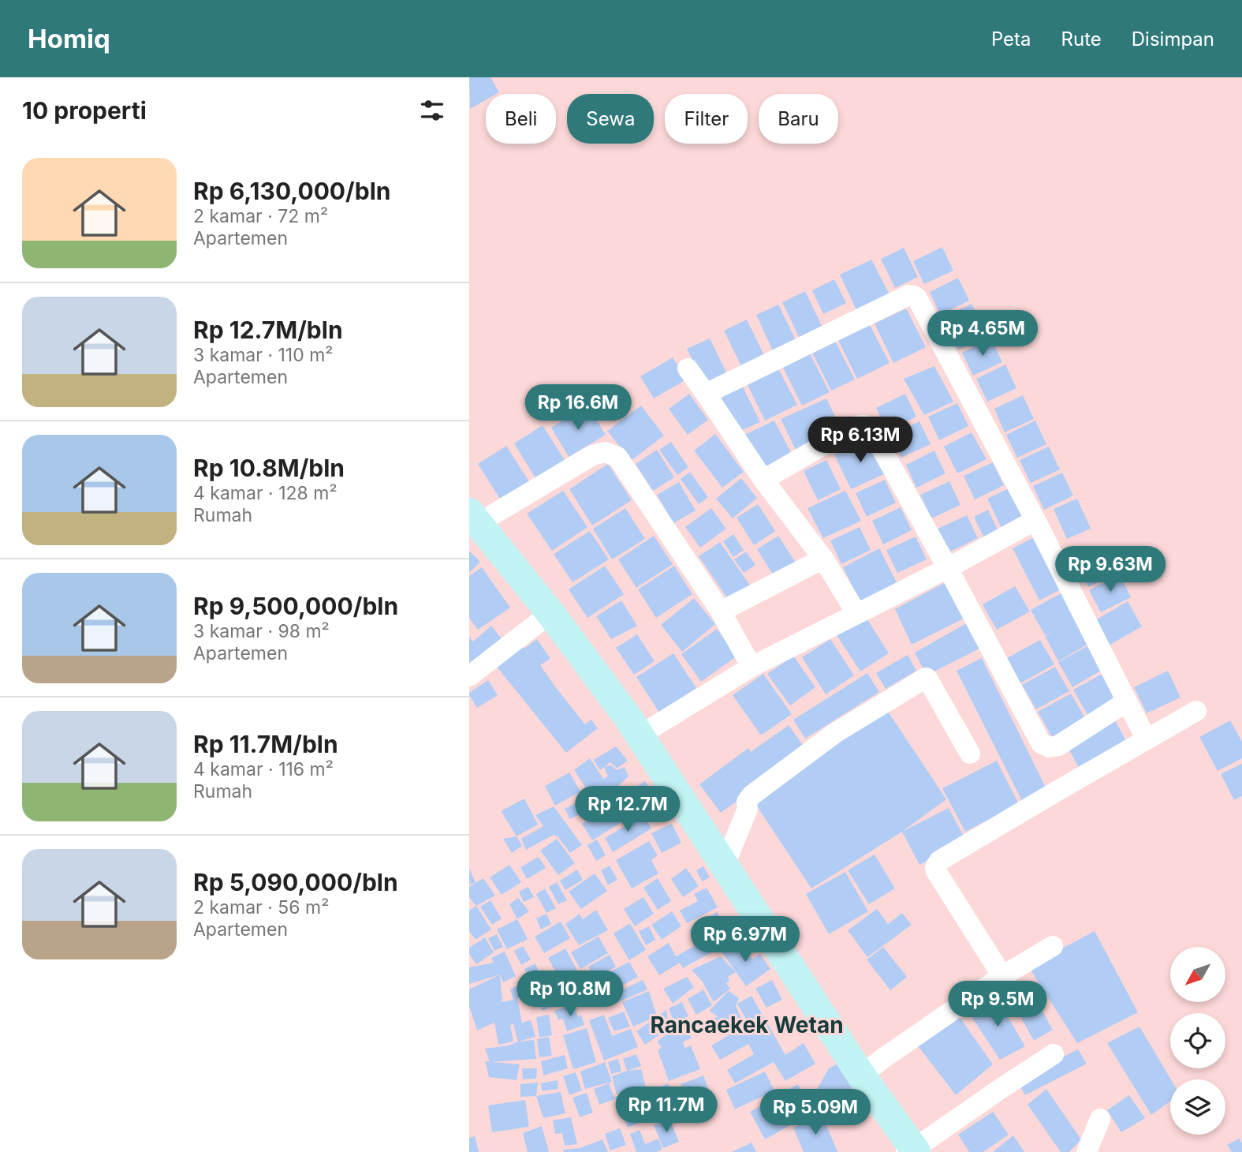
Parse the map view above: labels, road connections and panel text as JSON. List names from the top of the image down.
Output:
{
  "districts": ["Rancaekek Wetan"],
  "north": "bottom left",
  "page": {
    "header": "Homiq",
    "nav": ["Peta", "Rute", "Disimpan"],
    "heading": "10 properti",
    "chip": [
      "Beli",
      "Sewa",
      "Filter",
      "Baru"
    ],
    "list": [
      {
        "name": "Rp 6,130,000/bln",
        "note": "2 kamar · 72 m² · Apartemen"
      },
      {
        "name": "Rp 12.7M/bln",
        "note": "3 kamar · 110 m² · Apartemen"
      },
      {
        "name": "Rp 10.8M/bln",
        "note": "4 kamar · 128 m² · Rumah"
      },
      {
        "name": "Rp 9,500,000/bln",
        "note": "3 kamar · 98 m² · Apartemen"
      },
      {
        "name": "Rp 11.7M/bln",
        "note": "4 kamar · 116 m² · Rumah"
      },
      {
        "name": "Rp 5,090,000/bln",
        "note": "2 kamar · 56 m² · Apartemen"
      }
    ],
    "price": [
      "Rp 4.65M",
      "Rp 16.6M",
      "Rp 6.13M",
      "Rp 9.63M",
      "Rp 12.7M",
      "Rp 6.97M",
      "Rp 10.8M",
      "Rp 9.5M",
      "Rp 11.7M",
      "Rp 5.09M"
    ]
  }
}
